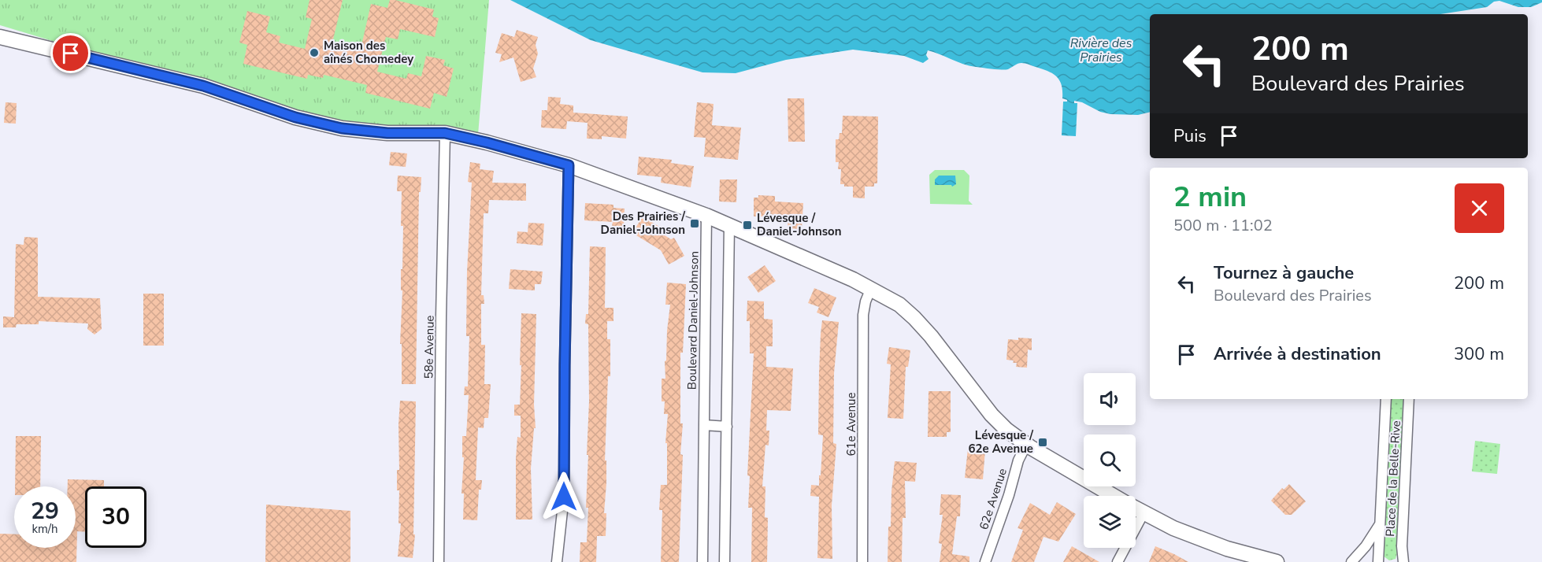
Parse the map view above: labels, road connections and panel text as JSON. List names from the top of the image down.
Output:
{
  "streets": {
    "street": [
      "Boulevard Daniel-Johnson",
      "58e Avenue",
      "61e Avenue",
      "Place de la Belle-Rive",
      "62e Avenue"
    ]
  },
  "water": ["Rivière des Prairies"],
  "places": {
    "other": ["Maison des aînés Chomedey"],
    "transit": ["Des Prairies / Daniel-Johnson", "Lévesque / Daniel-Johnson", "Lévesque / 62e Avenue"]
  },
  "page": {
    "turn": ["200 m", "Boulevard des Prairies"],
    "then": "Puis",
    "heading": ["2 min", "500 m · 11:02"],
    "list": [
      {
        "name": "Tournez à gauche",
        "note": "Boulevard des Prairies",
        "value": "200 m"
      },
      {
        "name": "Arrivée à destination",
        "value": "300 m"
      }
    ],
    "speed": "29 km/h",
    "limit": "30"
  }
}
